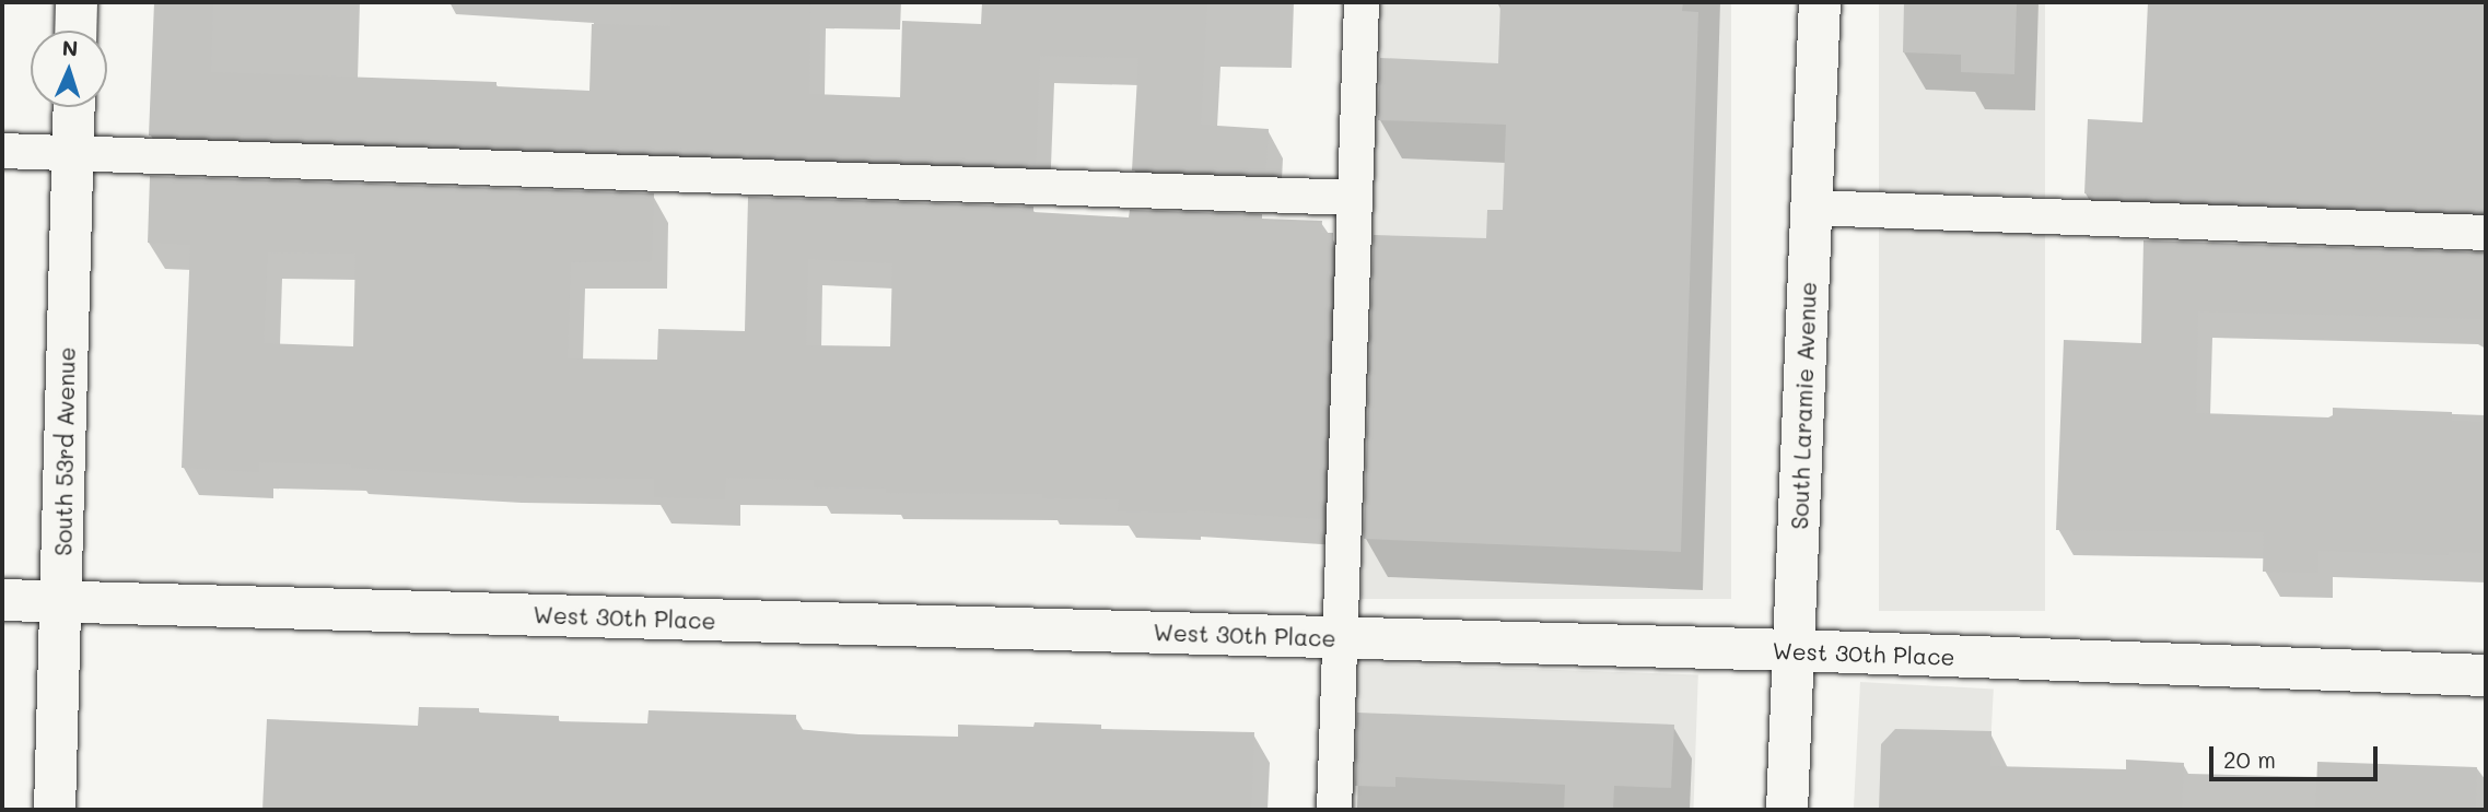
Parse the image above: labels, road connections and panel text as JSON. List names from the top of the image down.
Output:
{
  "streets": {
    "street": ["South Laramie Avenue", "South 53rd Avenue", "West 30th Place"]
  },
  "crossings": [
    ["South Laramie Avenue", "West 30th Place"],
    ["South 53rd Avenue", "West 30th Place"]
  ],
  "scale_bar": "20 m",
  "north": "top"
}
